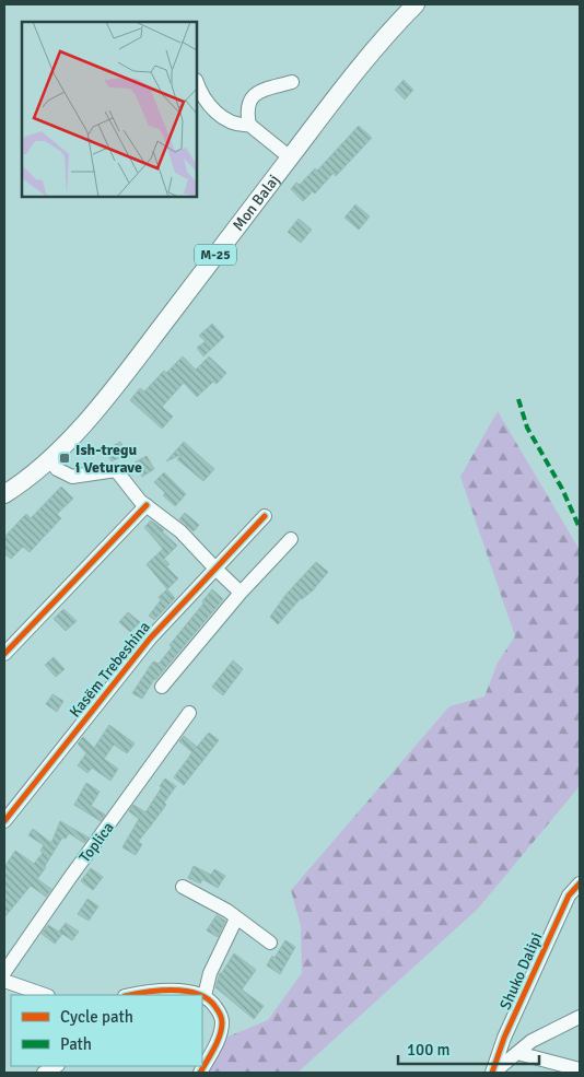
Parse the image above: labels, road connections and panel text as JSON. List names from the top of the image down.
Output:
{
  "streets": {
    "main road": ["Mon Balaj", "M-25"],
    "street": ["Kasëm Trebeshina", "Toplica", "Shuko Dalipi"]
  },
  "places": {
    "transit": ["Ish-tregu i Veturave"]
  },
  "legend": ["Cycle path", "Path"],
  "scale_bar": "100 m"
}
